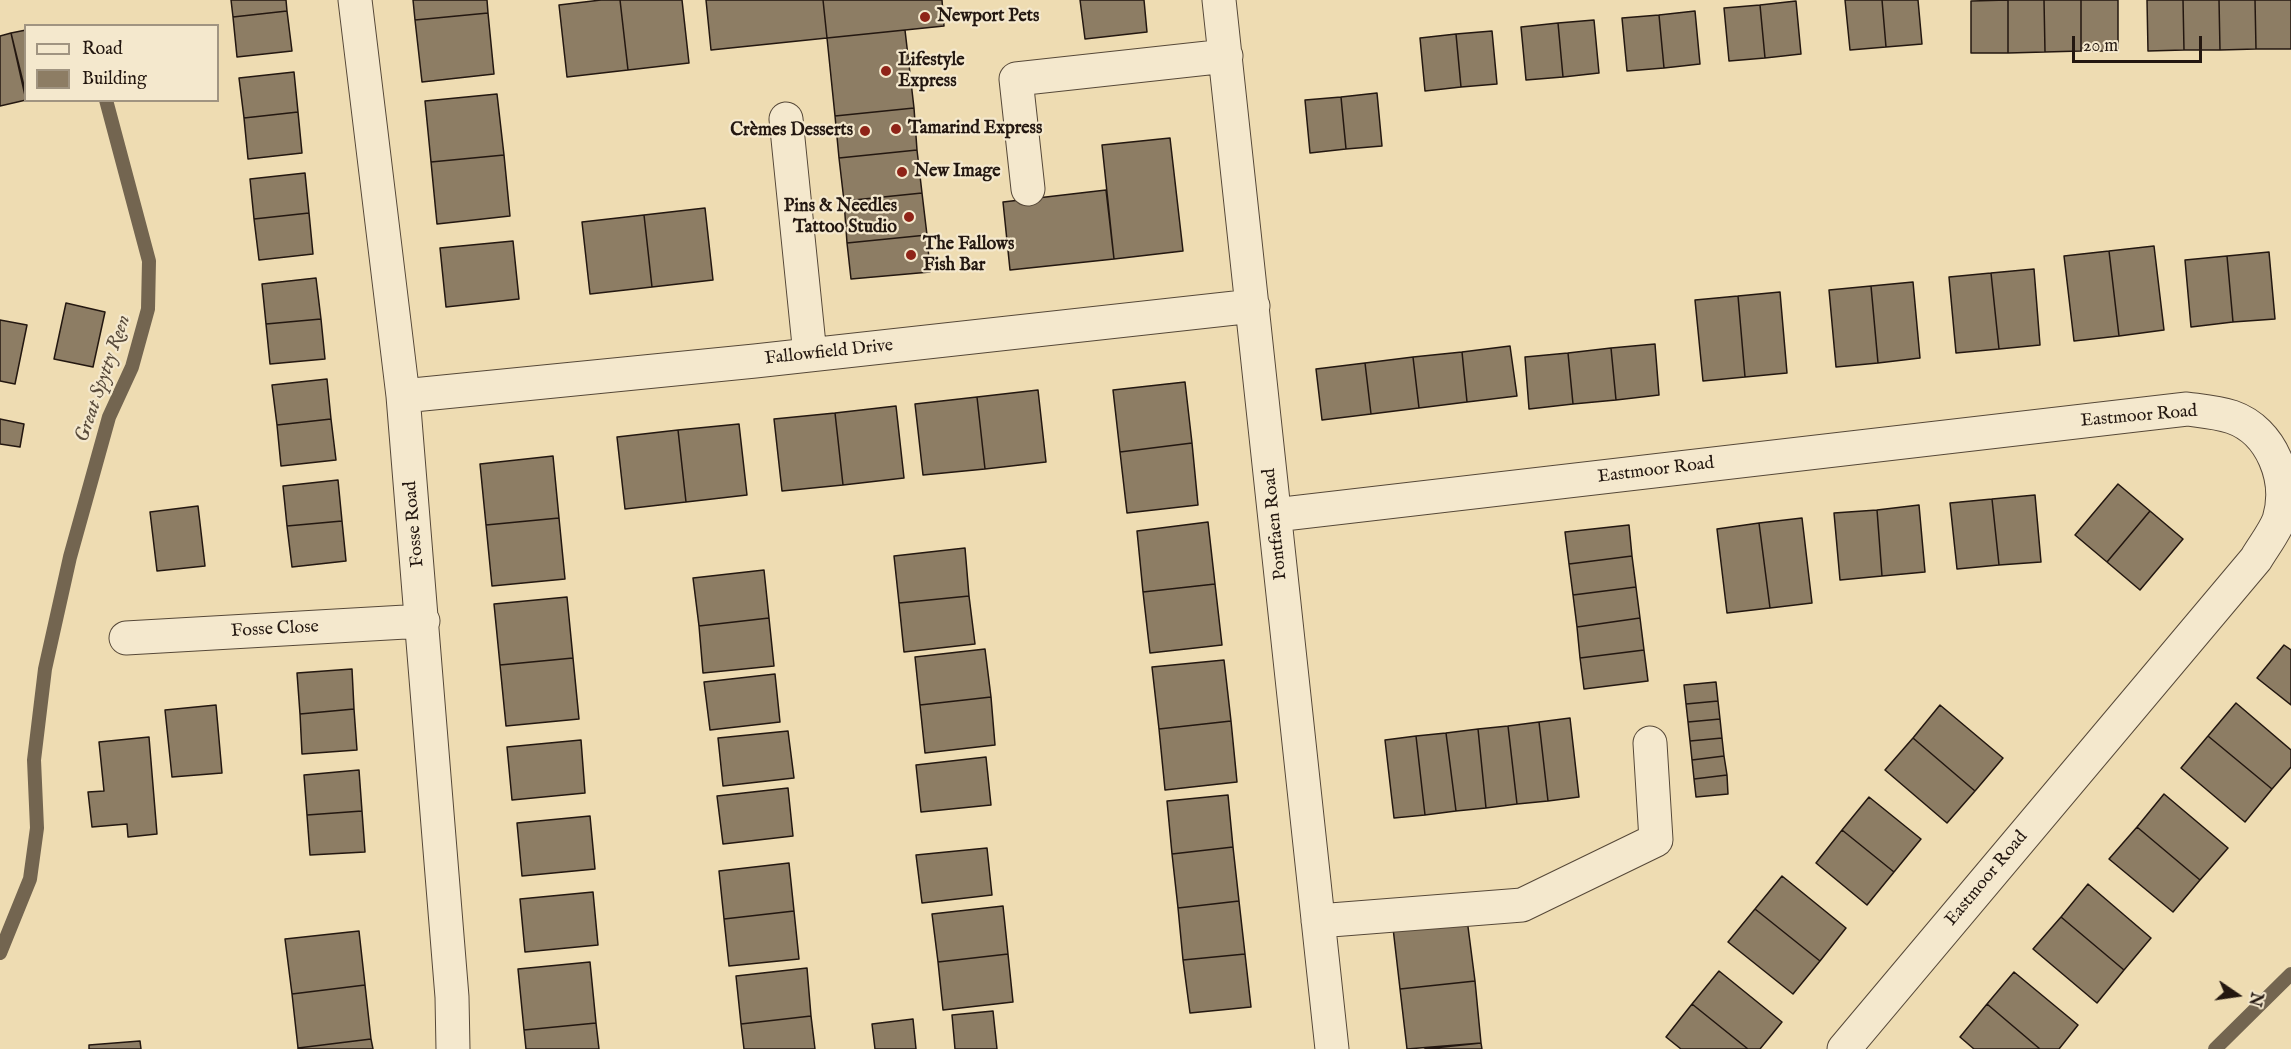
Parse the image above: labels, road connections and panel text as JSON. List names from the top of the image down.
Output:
{
  "streets": {
    "street": [
      "Fallowfield Drive",
      "Eastmoor Road",
      "Fosse Road",
      "Pontfaen Road",
      "Fosse Close"
    ]
  },
  "crossings": [
    ["Fallowfield Drive", "Fosse Road"],
    ["Fallowfield Drive", "Pontfaen Road"],
    ["Eastmoor Road", "Pontfaen Road"],
    ["Fosse Road", "Fosse Close"]
  ],
  "water": ["Great Spytty Reen"],
  "places": [
    "Newport Pets",
    "Lifestyle Express",
    "Tamarind Express",
    "Crèmes Desserts",
    "New Image",
    "Pins & Needles Tattoo Studio",
    "The Fallows Fish Bar"
  ],
  "legend": ["Road", "Building"],
  "scale_bar": "20 m",
  "north": "right"
}
